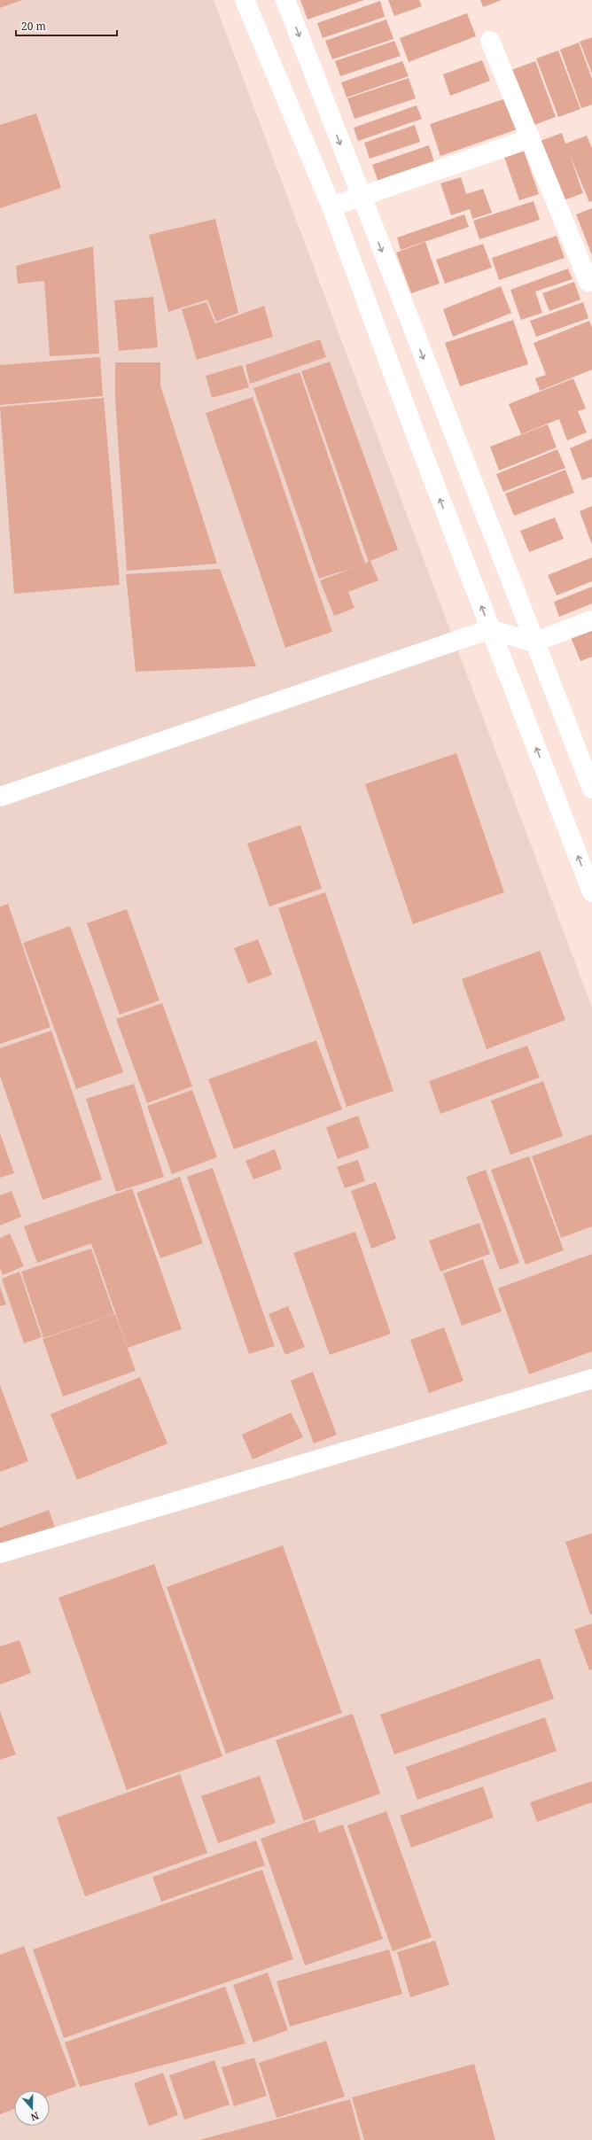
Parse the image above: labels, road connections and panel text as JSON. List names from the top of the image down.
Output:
{
  "scale_bar": "20 m",
  "north": "bottom"
}
